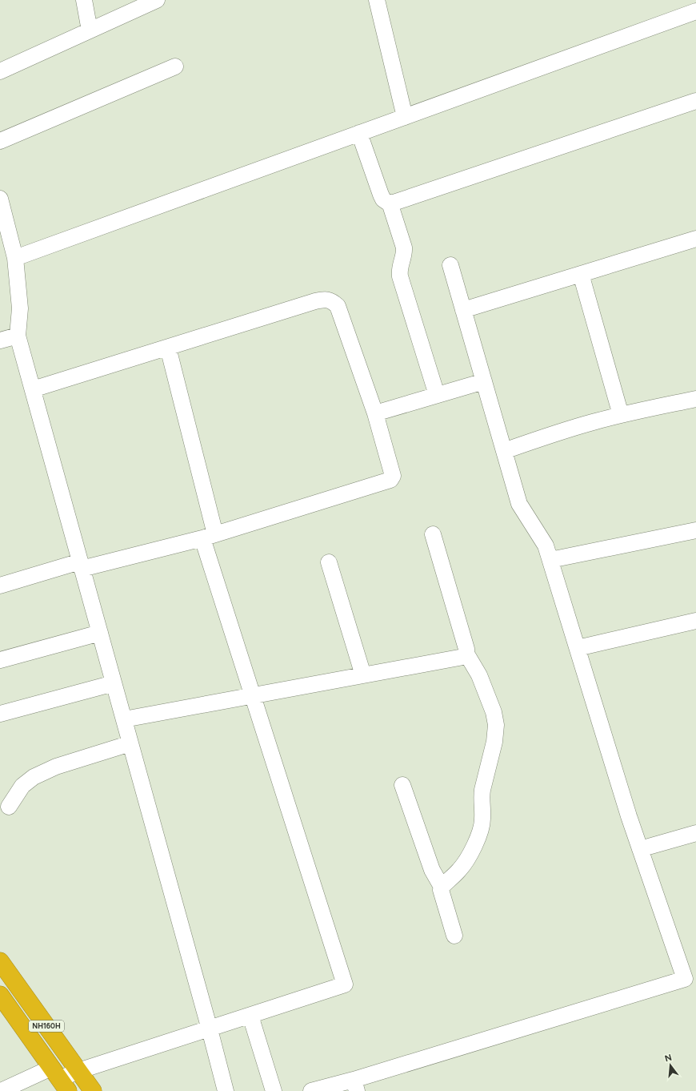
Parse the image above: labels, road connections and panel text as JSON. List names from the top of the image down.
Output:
{
  "streets": {
    "highway": ["NH160H"]
  },
  "north": "top"
}
